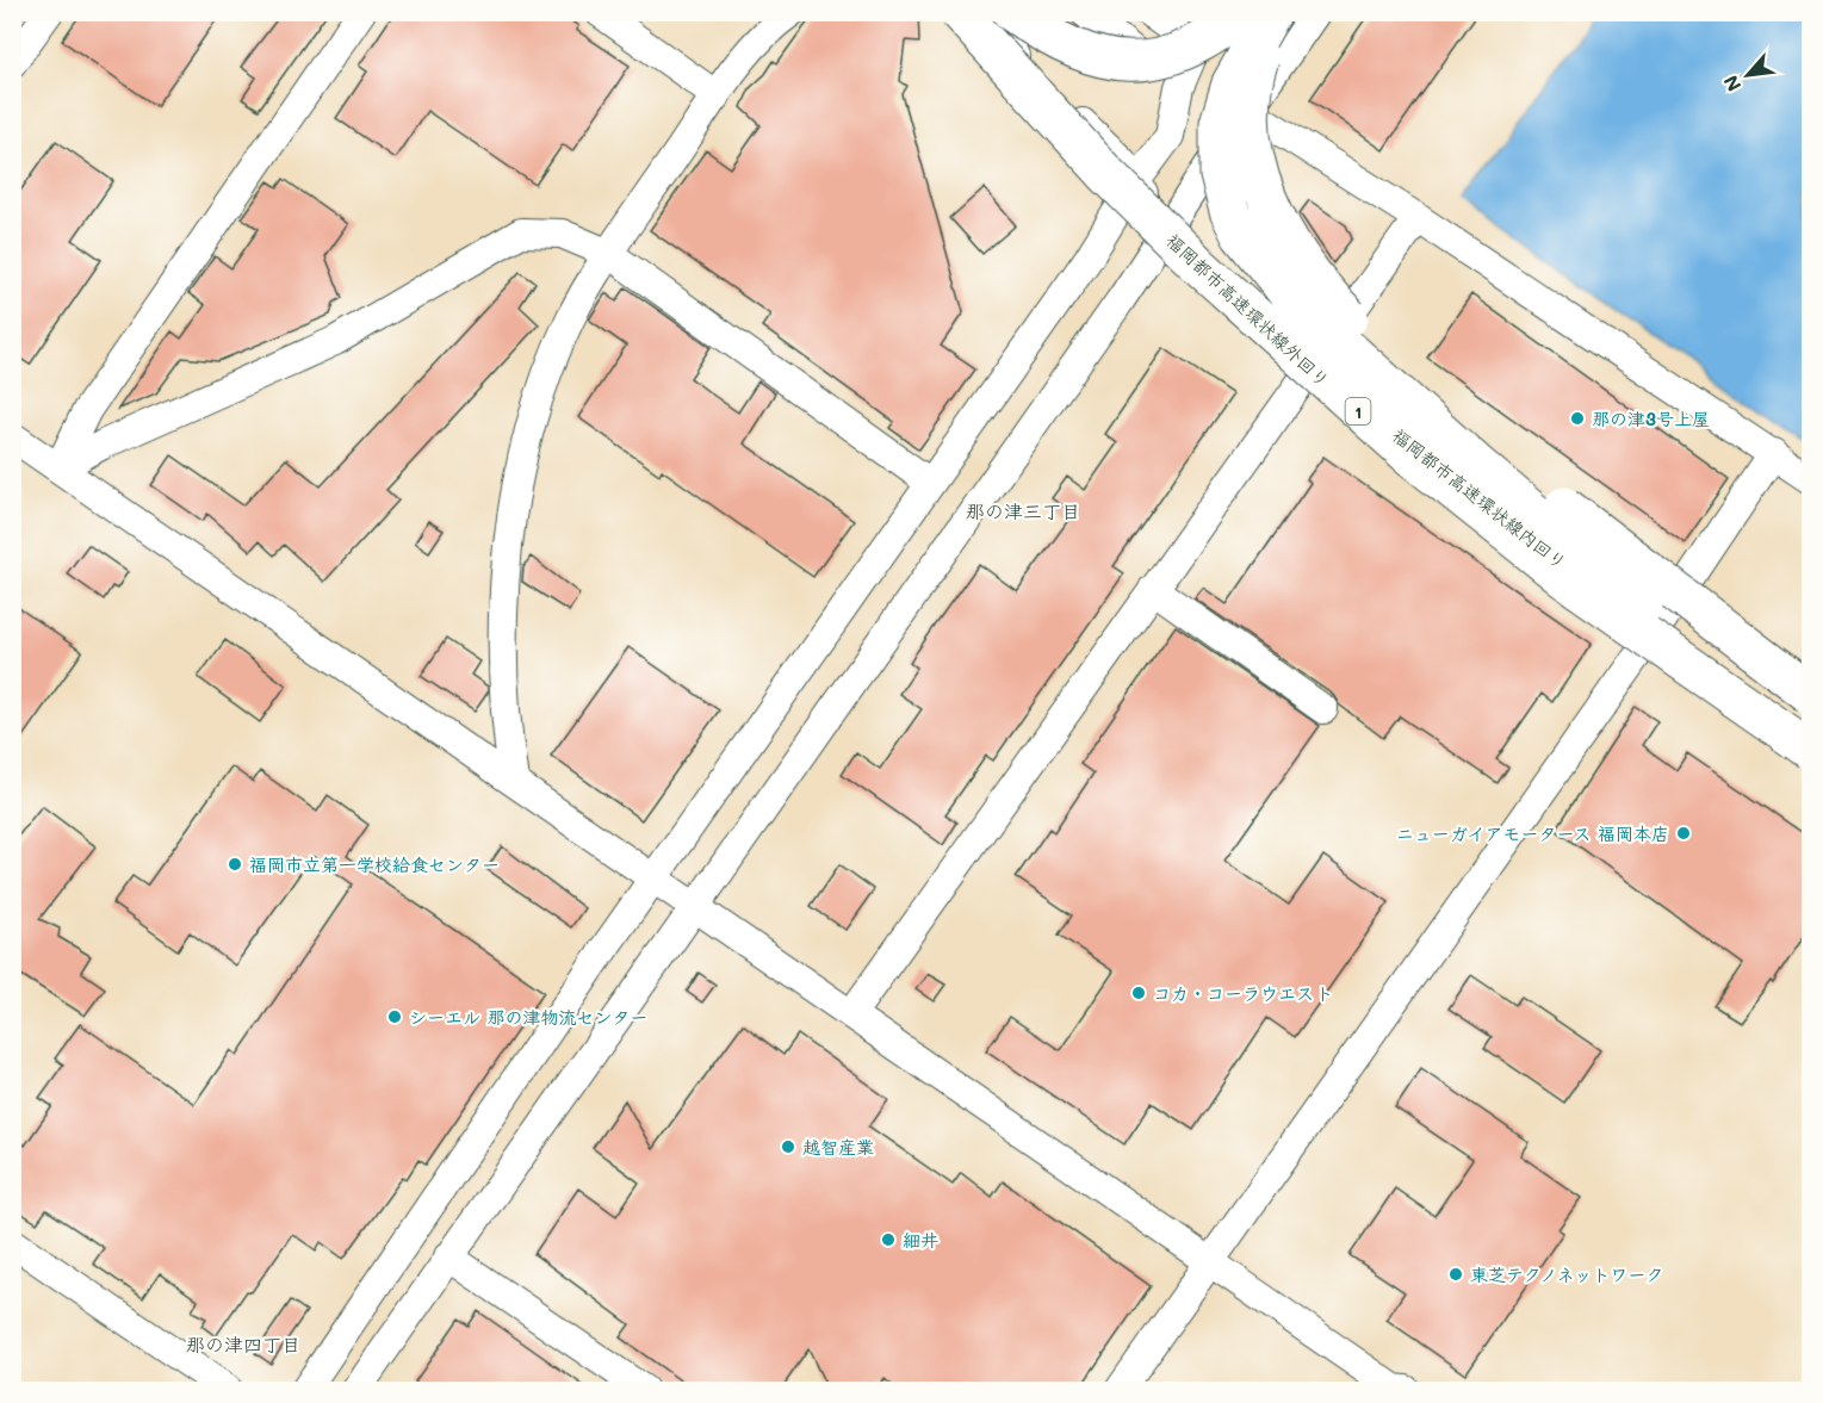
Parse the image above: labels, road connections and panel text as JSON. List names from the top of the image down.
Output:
{
  "streets": {
    "highway": ["福岡都市高速環状線外回り", "1", "福岡都市高速環状線内回り"]
  },
  "districts": ["那の津三丁目", "那の津四丁目"],
  "places": [
    "那の津3号上屋",
    "ニューガイアモータース 福岡本店",
    "福岡市立第一学校給食センター",
    "コカ・コーラウエスト",
    "シーエル 那の津物流センター",
    "越智産業",
    "細井",
    "東芝テクノネットワーク"
  ],
  "north": "bottom left"
}
